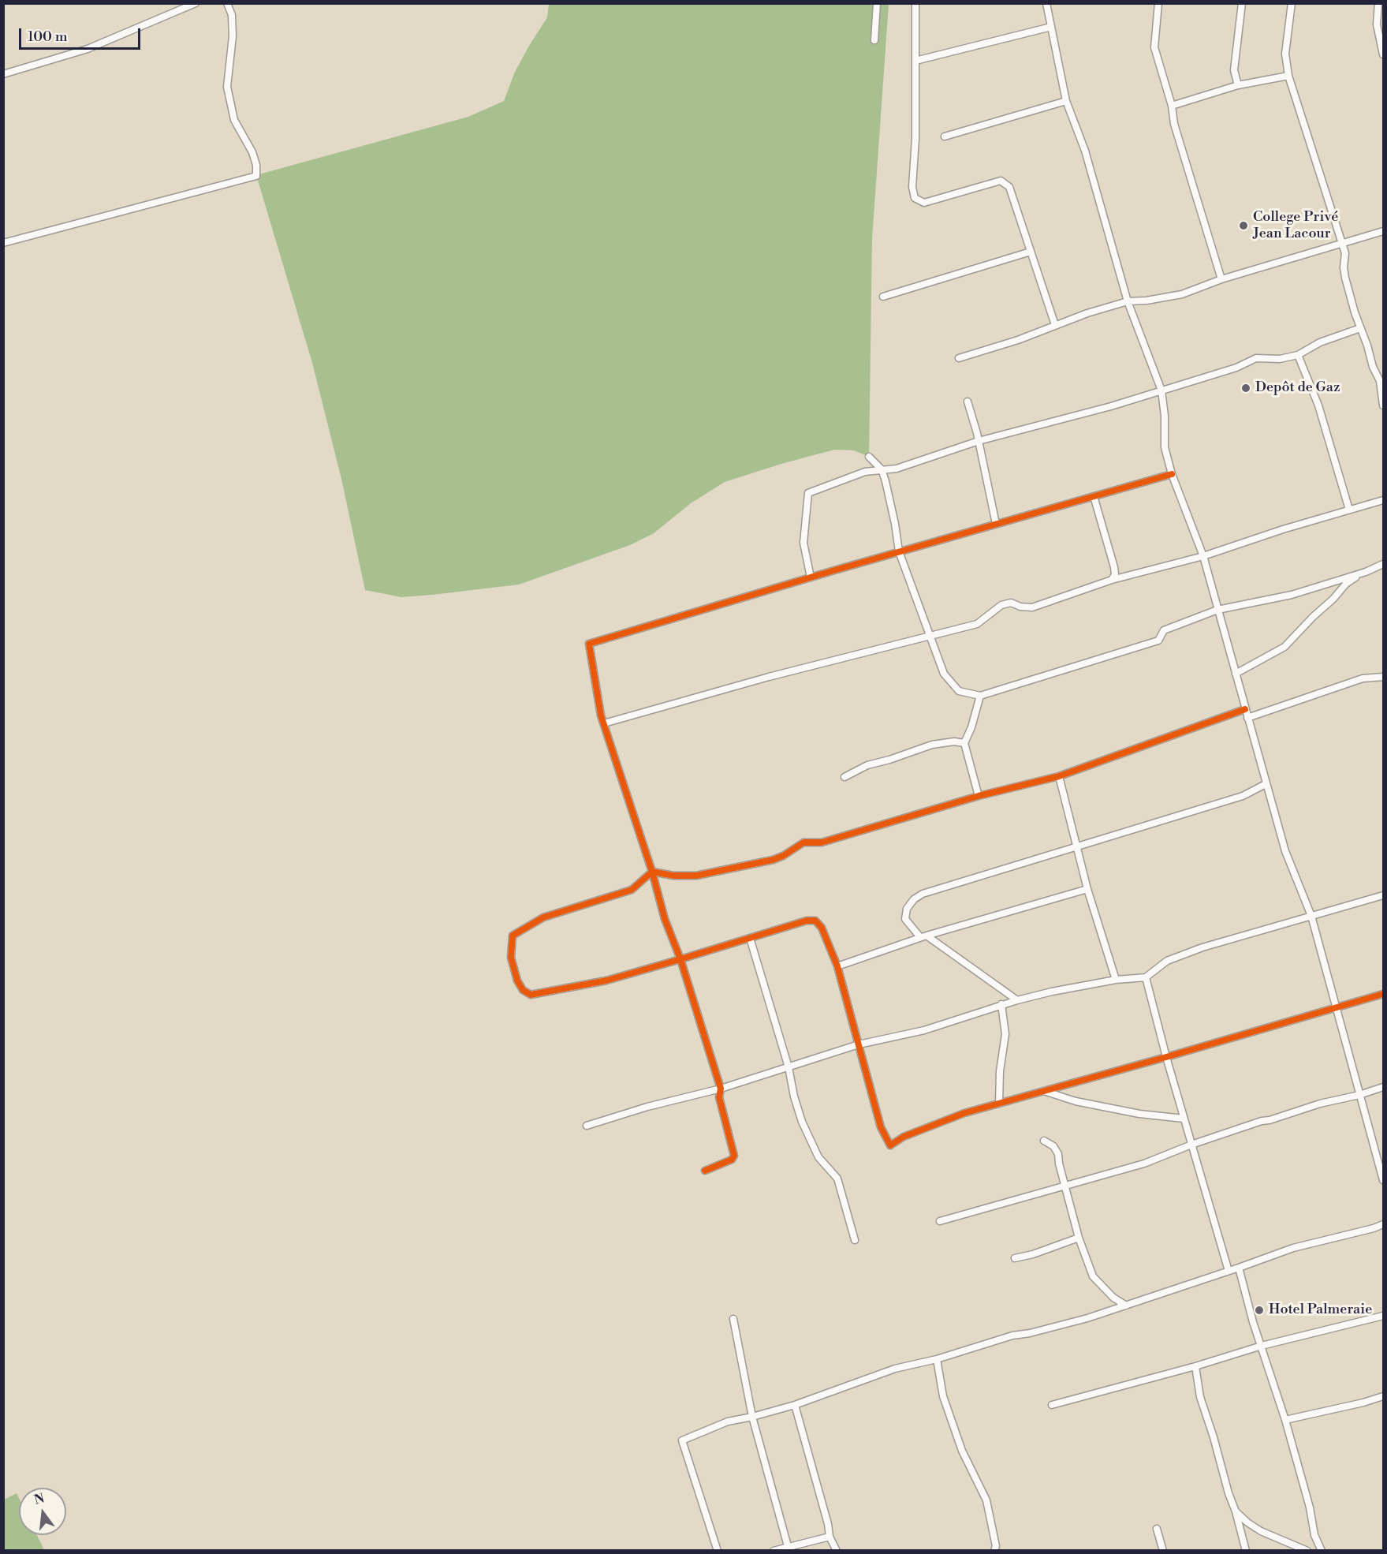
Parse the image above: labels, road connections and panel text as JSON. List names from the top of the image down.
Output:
{
  "places": ["College Privé Jean Lacour", "Depôt de Gaz", "Hotel Palmeraie"],
  "scale_bar": "100 m",
  "north": "top"
}
